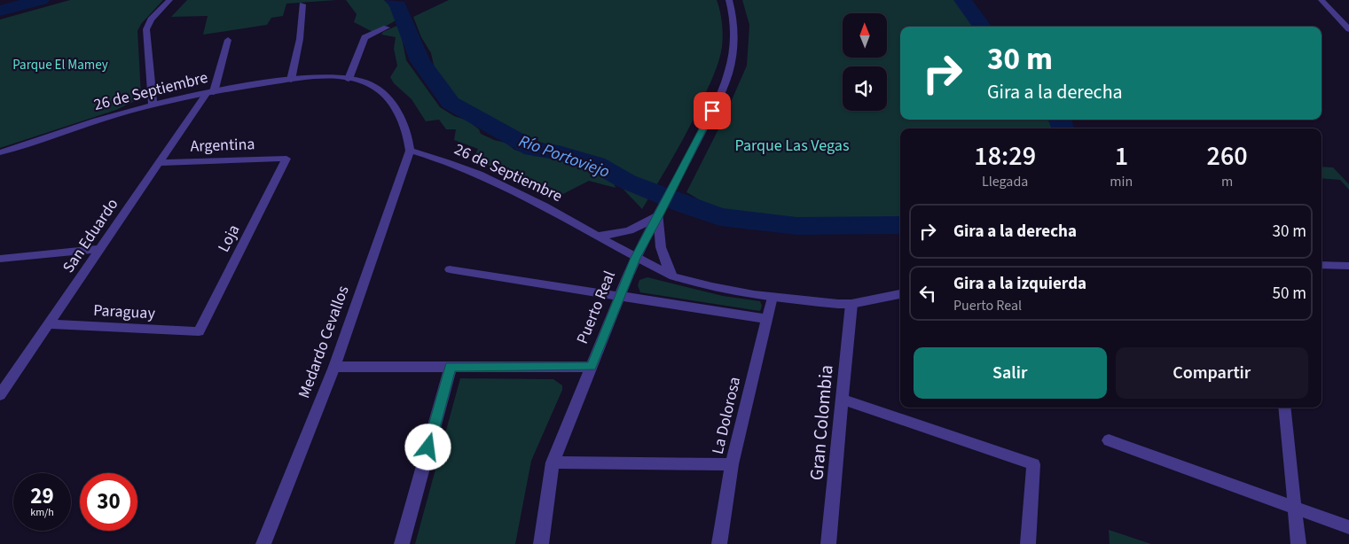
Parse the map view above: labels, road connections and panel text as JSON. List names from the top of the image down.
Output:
{
  "streets": {
    "street": [
      "26 de Septiembre",
      "Argentina",
      "San Eduardo",
      "Loja",
      "Puerto Real",
      "Paraguay",
      "Medardo Cevallos",
      "La Dolorosa",
      "Gran Colombia"
    ]
  },
  "crossings": [
    ["26 de Septiembre", "San Eduardo"],
    ["26 de Septiembre", "Puerto Real"],
    ["26 de Septiembre", "Medardo Cevallos"],
    ["26 de Septiembre", "La Dolorosa"],
    ["26 de Septiembre", "Gran Colombia"],
    ["Argentina", "San Eduardo"],
    ["Argentina", "Loja"],
    ["San Eduardo", "Paraguay"],
    ["Loja", "Paraguay"]
  ],
  "water": ["Río Portoviejo"],
  "parks": ["Parque El Mamey", "Parque Las Vegas"],
  "north": "top",
  "page": {
    "turn": ["30 m", "Gira a la derecha"],
    "eta": [
      "18:29",
      "Llegada",
      "1",
      "min",
      "260",
      "m"
    ],
    "list": [
      {
        "name": "Gira a la derecha",
        "value": "30 m"
      },
      {
        "name": "Gira a la izquierda",
        "note": "Puerto Real",
        "value": "50 m"
      }
    ],
    "buttons": ["Salir", "Compartir"],
    "speed": "29 km/h",
    "limit": "30"
  }
}
